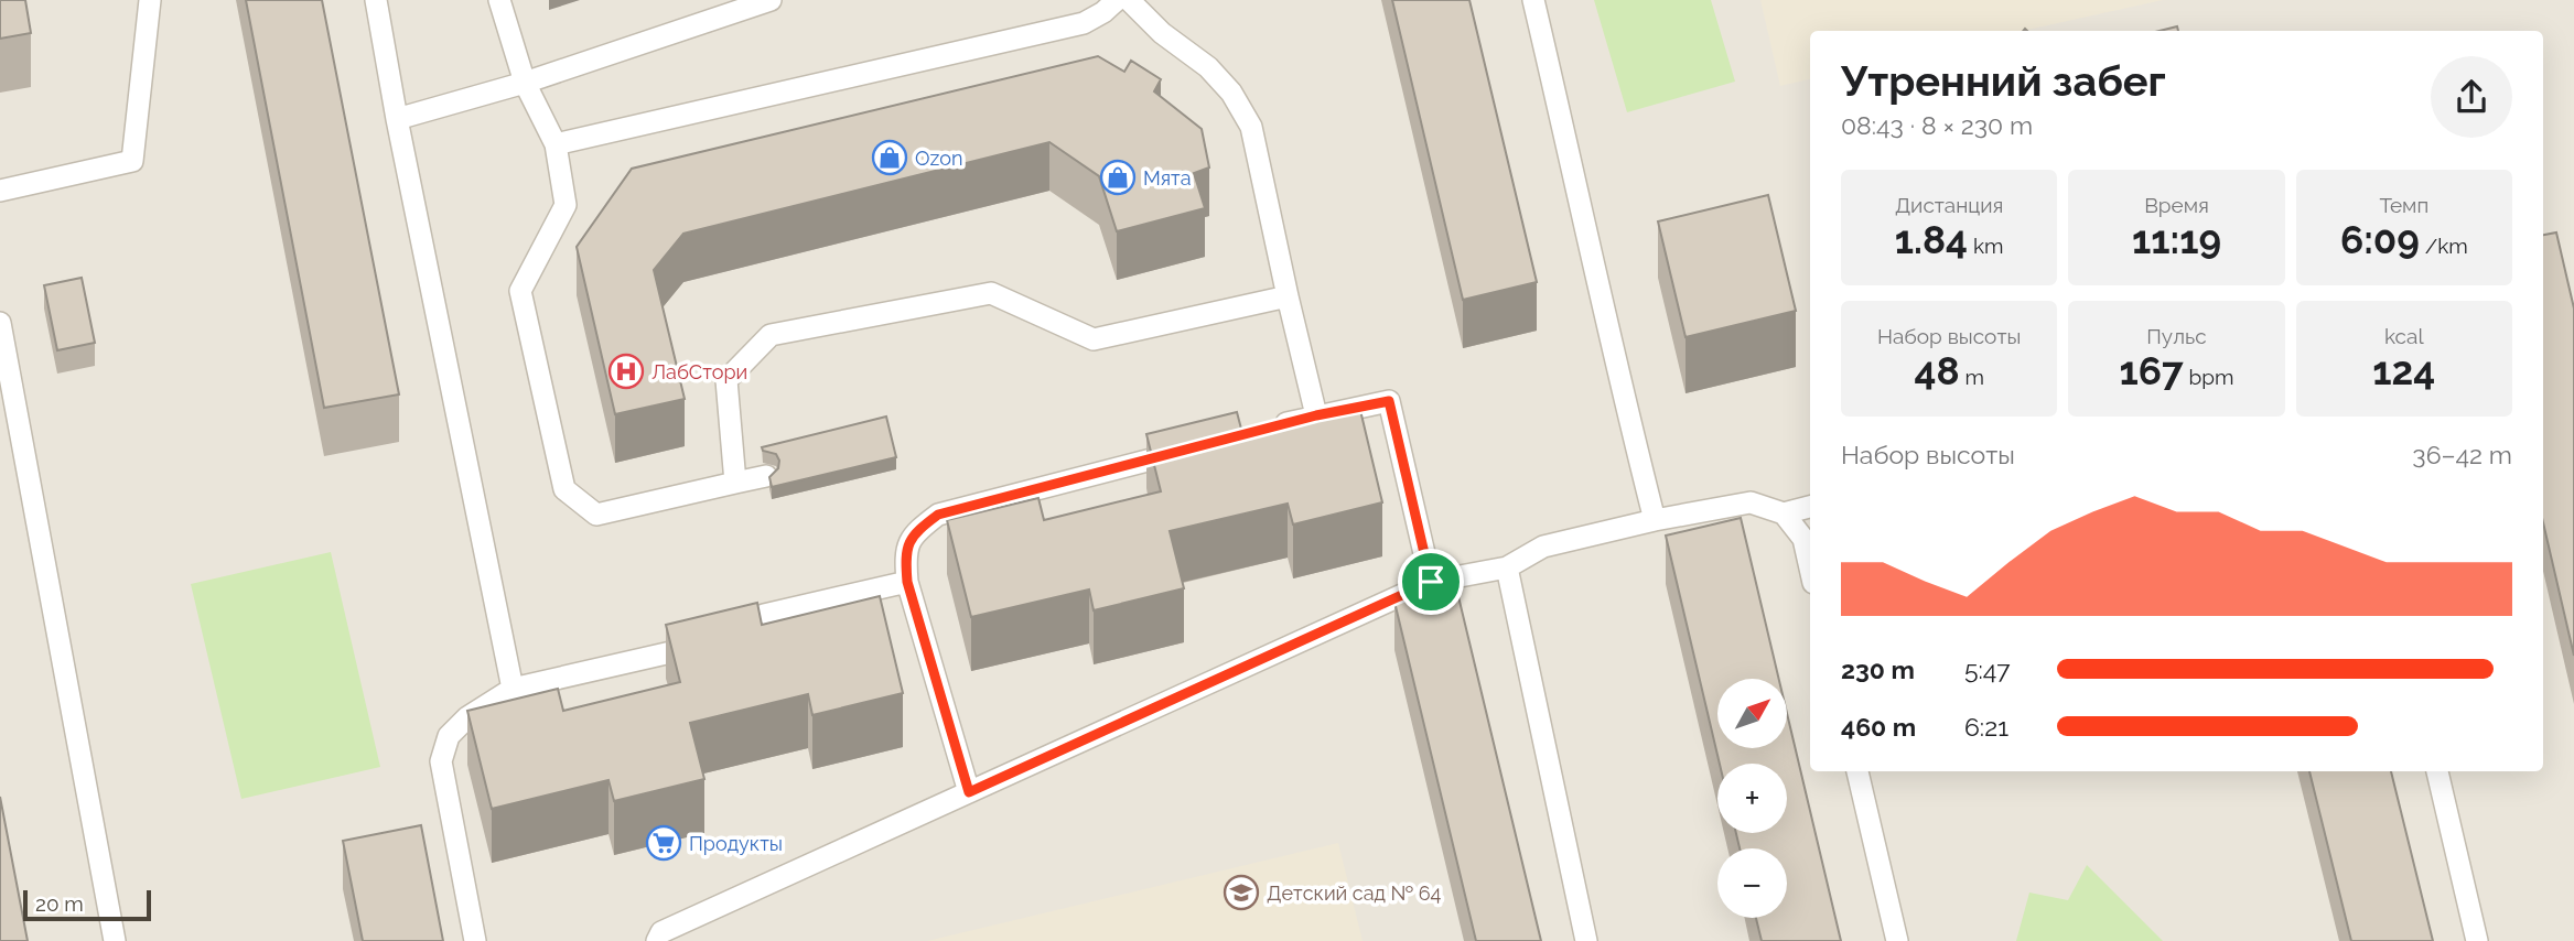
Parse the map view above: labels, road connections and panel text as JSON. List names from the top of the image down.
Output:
{
  "places": {
    "shop": ["Ozon", "Мята"],
    "hospital": ["ЛабСтори"],
    "supermarket": ["Продукты"],
    "school or university": ["Детский сад № 64"]
  },
  "scale_bar": "20 m",
  "north": "top right",
  "page": {
    "heading": ["Утренний забег", "08:43 · 8 × 230 m"],
    "stats": [
      ["Дистанция", "1.84 km"],
      ["Время", "11:19"],
      ["Темп", "6:09 /km"],
      ["Набор высоты", "48 m"],
      ["Пульс", "167 bpm"],
      ["kcal", "124"]
    ],
    "chart": ["Набор высоты", "36–42 m"],
    "list": [
      {
        "name": "230 m",
        "note": "5:47"
      },
      {
        "name": "460 m",
        "note": "6:21"
      }
    ],
    "map_buttons": ["+", "−"],
    "scale": "20 m"
  }
}
